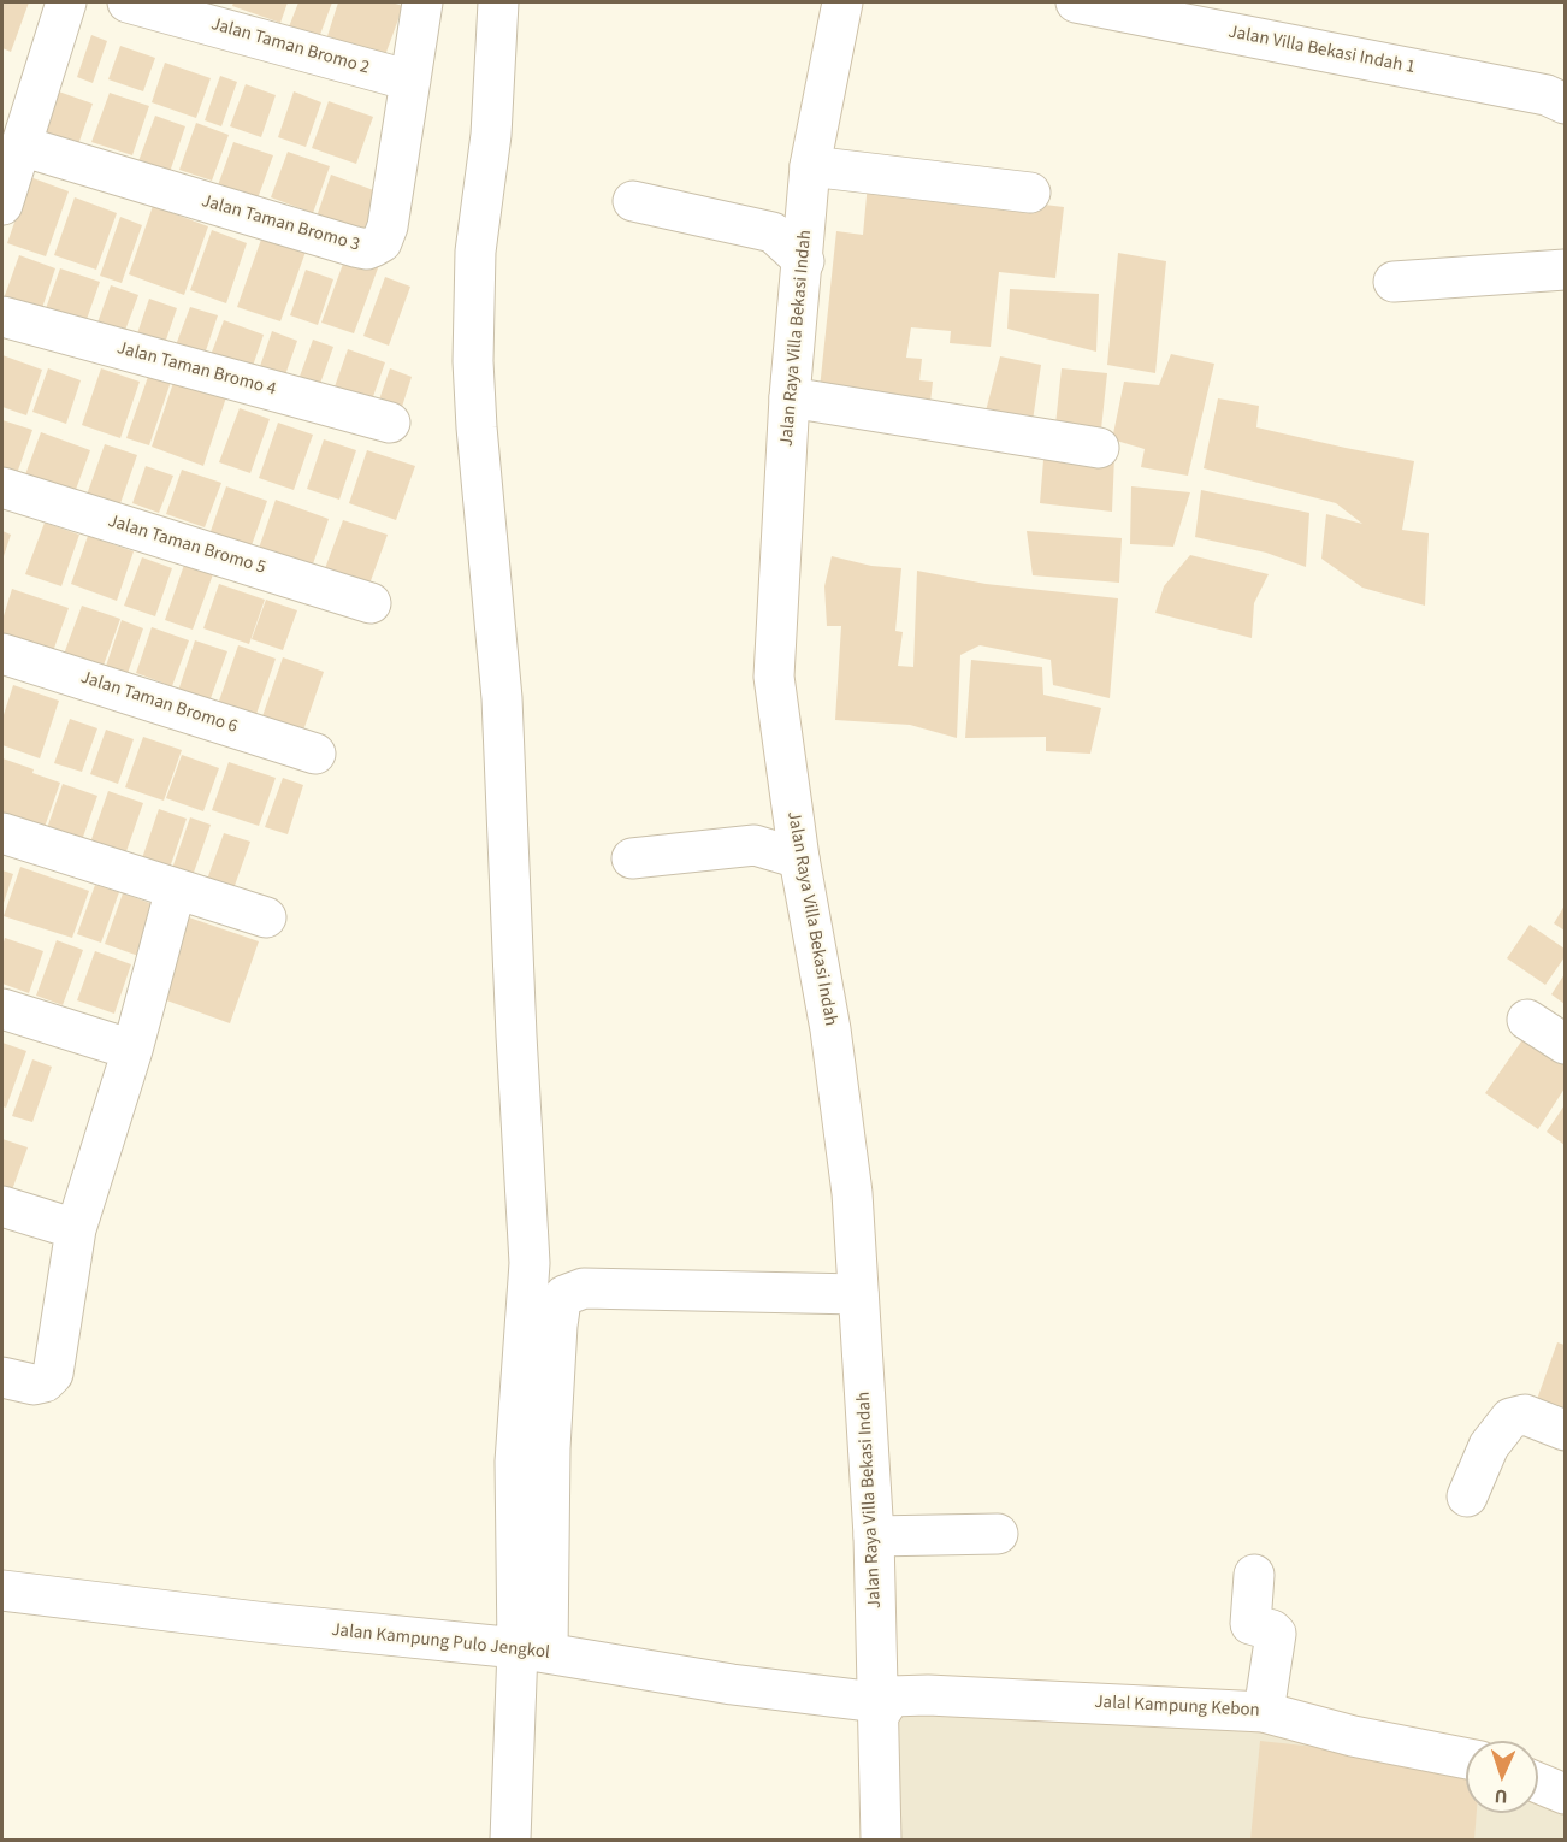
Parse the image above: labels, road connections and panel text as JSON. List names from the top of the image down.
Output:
{
  "streets": {
    "street": [
      "Jalan Taman Bromo 2",
      "Jalan Villa Bekasi Indah 1",
      "Jalan Taman Bromo 3",
      "Jalan Raya Villa Bekasi Indah",
      "Jalan Taman Bromo 4",
      "Jalan Taman Bromo 5",
      "Jalan Taman Bromo 6",
      "Jalan Kampung Pulo Jengkol",
      "Jalal Kampung Kebon"
    ]
  },
  "crossings": [
    ["Jalan Taman Bromo 2", "Jalan Taman Bromo 3"],
    ["Jalan Raya Villa Bekasi Indah", "Jalan Kampung Pulo Jengkol"],
    ["Jalan Raya Villa Bekasi Indah", "Jalal Kampung Kebon"],
    ["Jalan Kampung Pulo Jengkol", "Jalal Kampung Kebon"]
  ],
  "north": "bottom"
}
